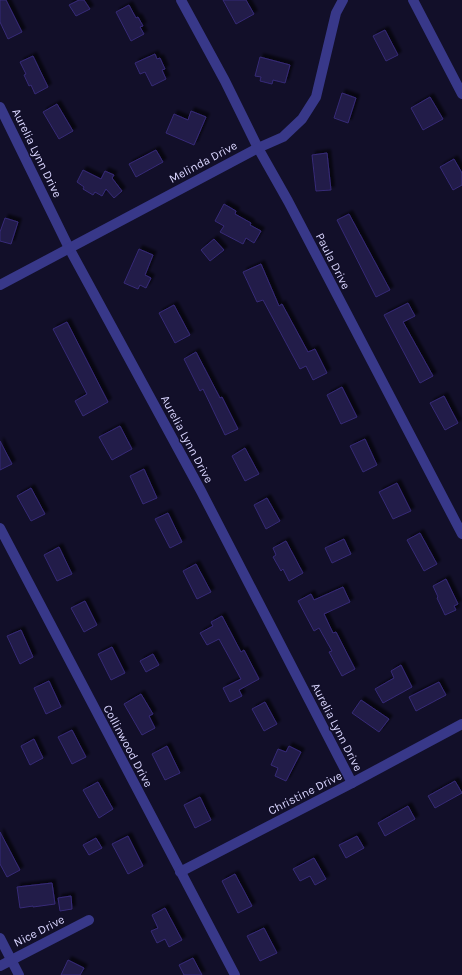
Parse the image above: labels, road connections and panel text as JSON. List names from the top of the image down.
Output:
{
  "streets": {
    "street": [
      "Aurelia Lynn Drive",
      "Melinda Drive",
      "Paula Drive",
      "Collinwood Drive",
      "Christine Drive",
      "Nice Drive"
    ]
  },
  "crossings": [
    ["Aurelia Lynn Drive", "Melinda Drive"],
    ["Aurelia Lynn Drive", "Christine Drive"],
    ["Melinda Drive", "Paula Drive"],
    ["Collinwood Drive", "Christine Drive"]
  ]
}
